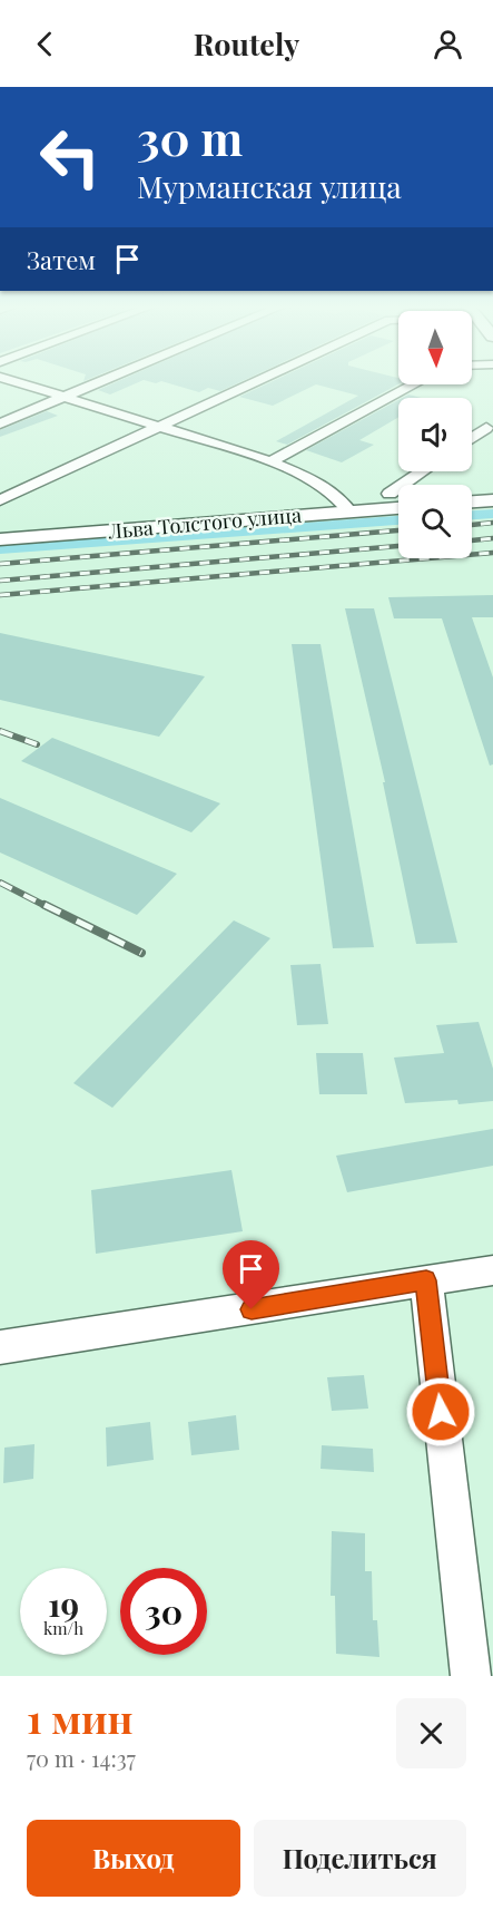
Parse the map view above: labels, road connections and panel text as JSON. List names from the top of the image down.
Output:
{
  "streets": {
    "main road": ["Льва Толстого улица"]
  },
  "north": "bottom",
  "page": {
    "header": "Routely",
    "turn": ["30 m", "Мурманская улица"],
    "then": "Затем",
    "speed": "19 km/h",
    "limit": "30",
    "heading": ["1 мин", "70 m · 14:37"],
    "buttons": ["Выход", "Поделиться"]
  }
}
